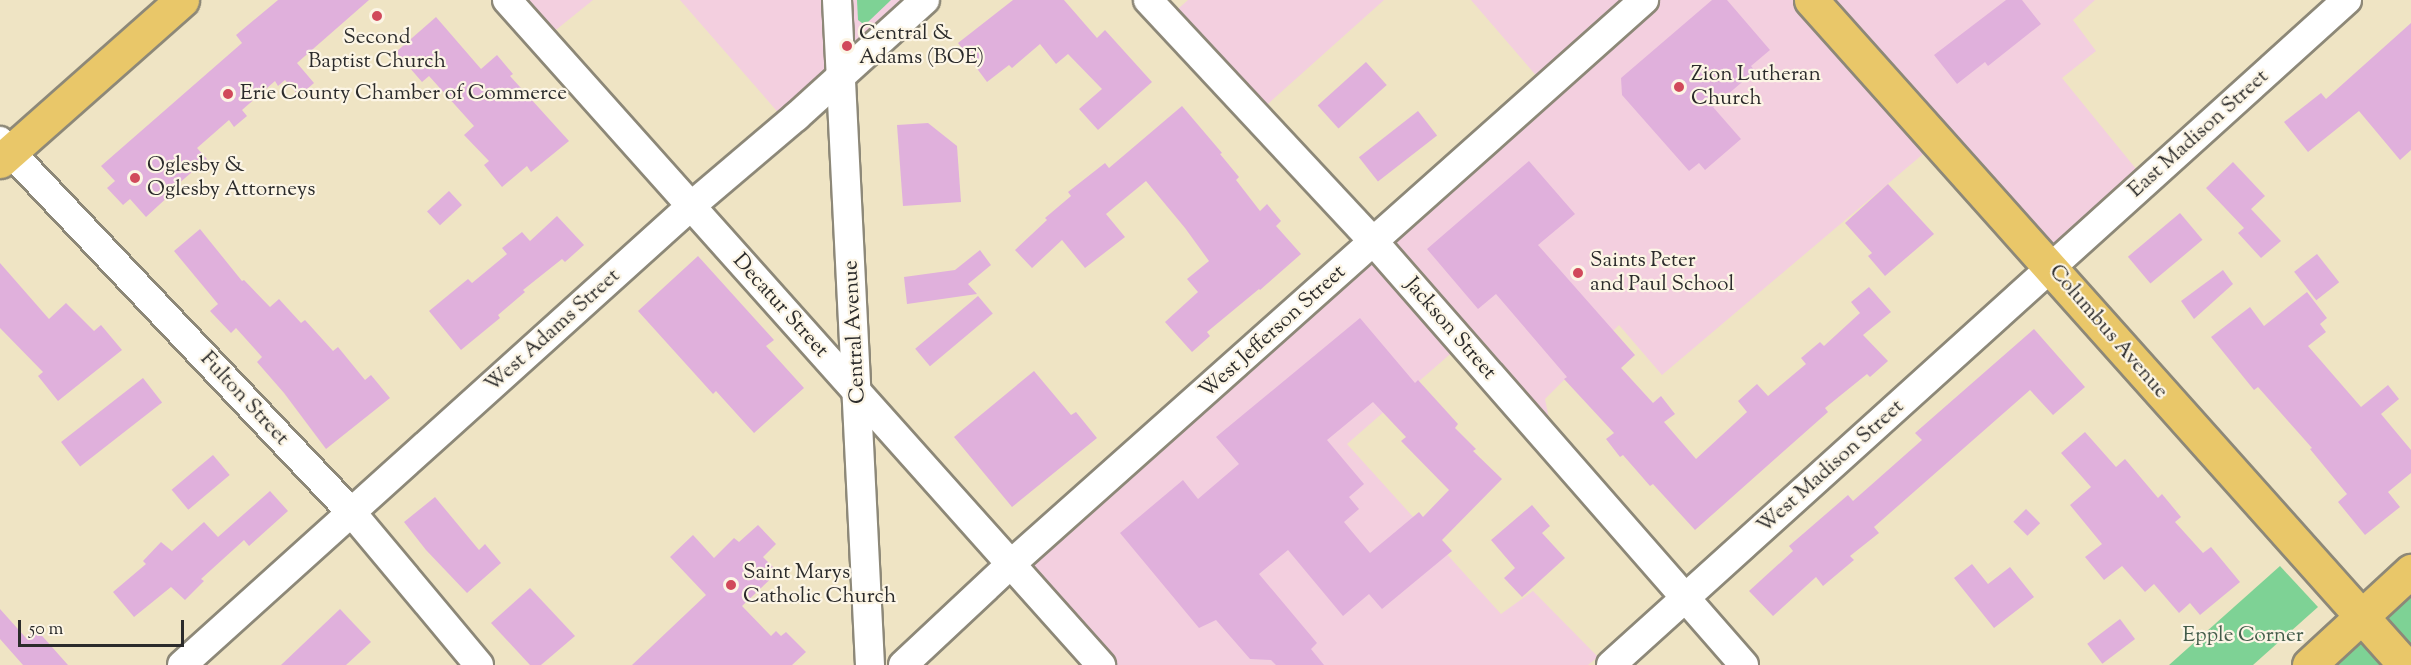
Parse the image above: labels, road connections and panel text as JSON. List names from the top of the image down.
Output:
{
  "streets": {
    "main road": ["Columbus Avenue"],
    "street": [
      "East Madison Street",
      "Decatur Street",
      "Jackson Street",
      "West Adams Street",
      "Central Avenue",
      "West Jefferson Street",
      "Fulton Street",
      "West Madison Street"
    ]
  },
  "crossings": [
    ["East Madison Street", "Columbus Avenue"],
    ["East Madison Street", "West Madison Street"],
    ["Decatur Street", "West Adams Street"],
    ["Decatur Street", "Central Avenue"],
    ["Decatur Street", "West Jefferson Street"],
    ["Jackson Street", "West Jefferson Street"],
    ["Jackson Street", "West Madison Street"],
    ["West Adams Street", "Central Avenue"],
    ["West Adams Street", "Fulton Street"],
    ["Columbus Avenue", "West Madison Street"]
  ],
  "parks": ["Epple Corner"],
  "places": [
    "Second Baptist Church",
    "Central & Adams (BOE)",
    "Zion Lutheran Church",
    "Erie County Chamber of Commerce",
    "Oglesby & Oglesby Attorneys",
    "Saints Peter and Paul School",
    "Saint Marys Catholic Church"
  ],
  "scale_bar": "50 m"
}
